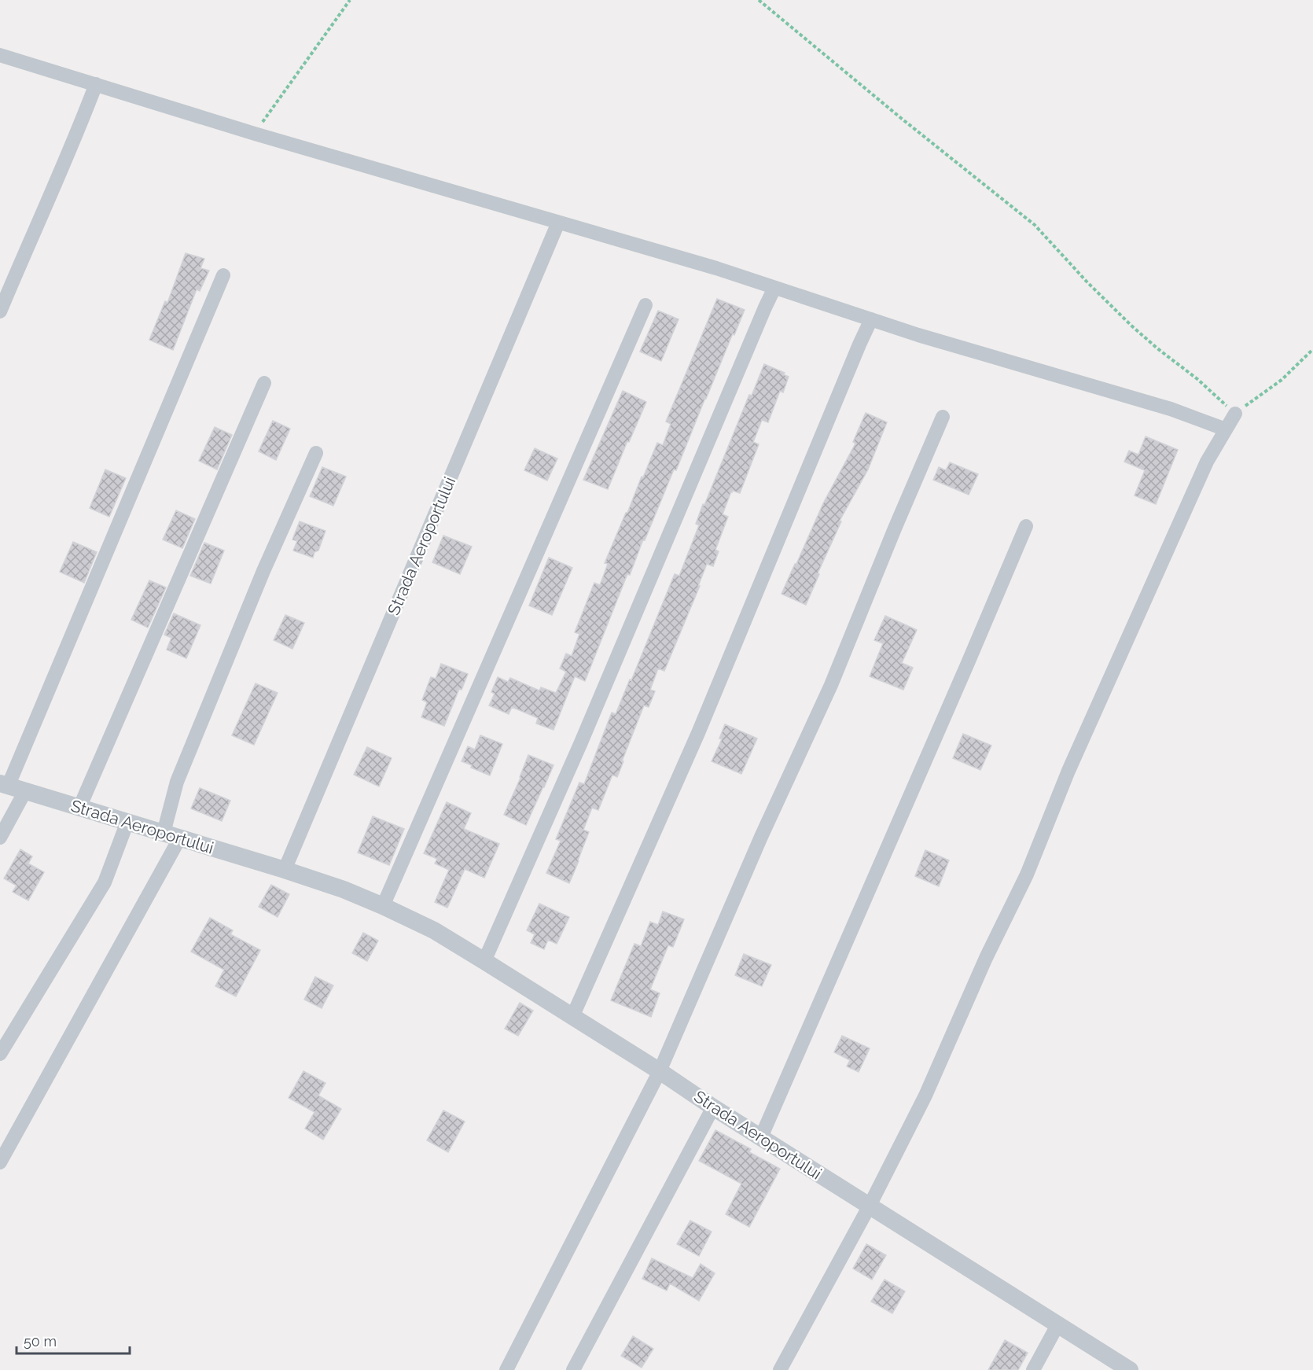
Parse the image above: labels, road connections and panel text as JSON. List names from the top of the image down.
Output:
{
  "streets": {
    "street": ["Strada Aeroportului"]
  },
  "scale_bar": "50 m"
}
